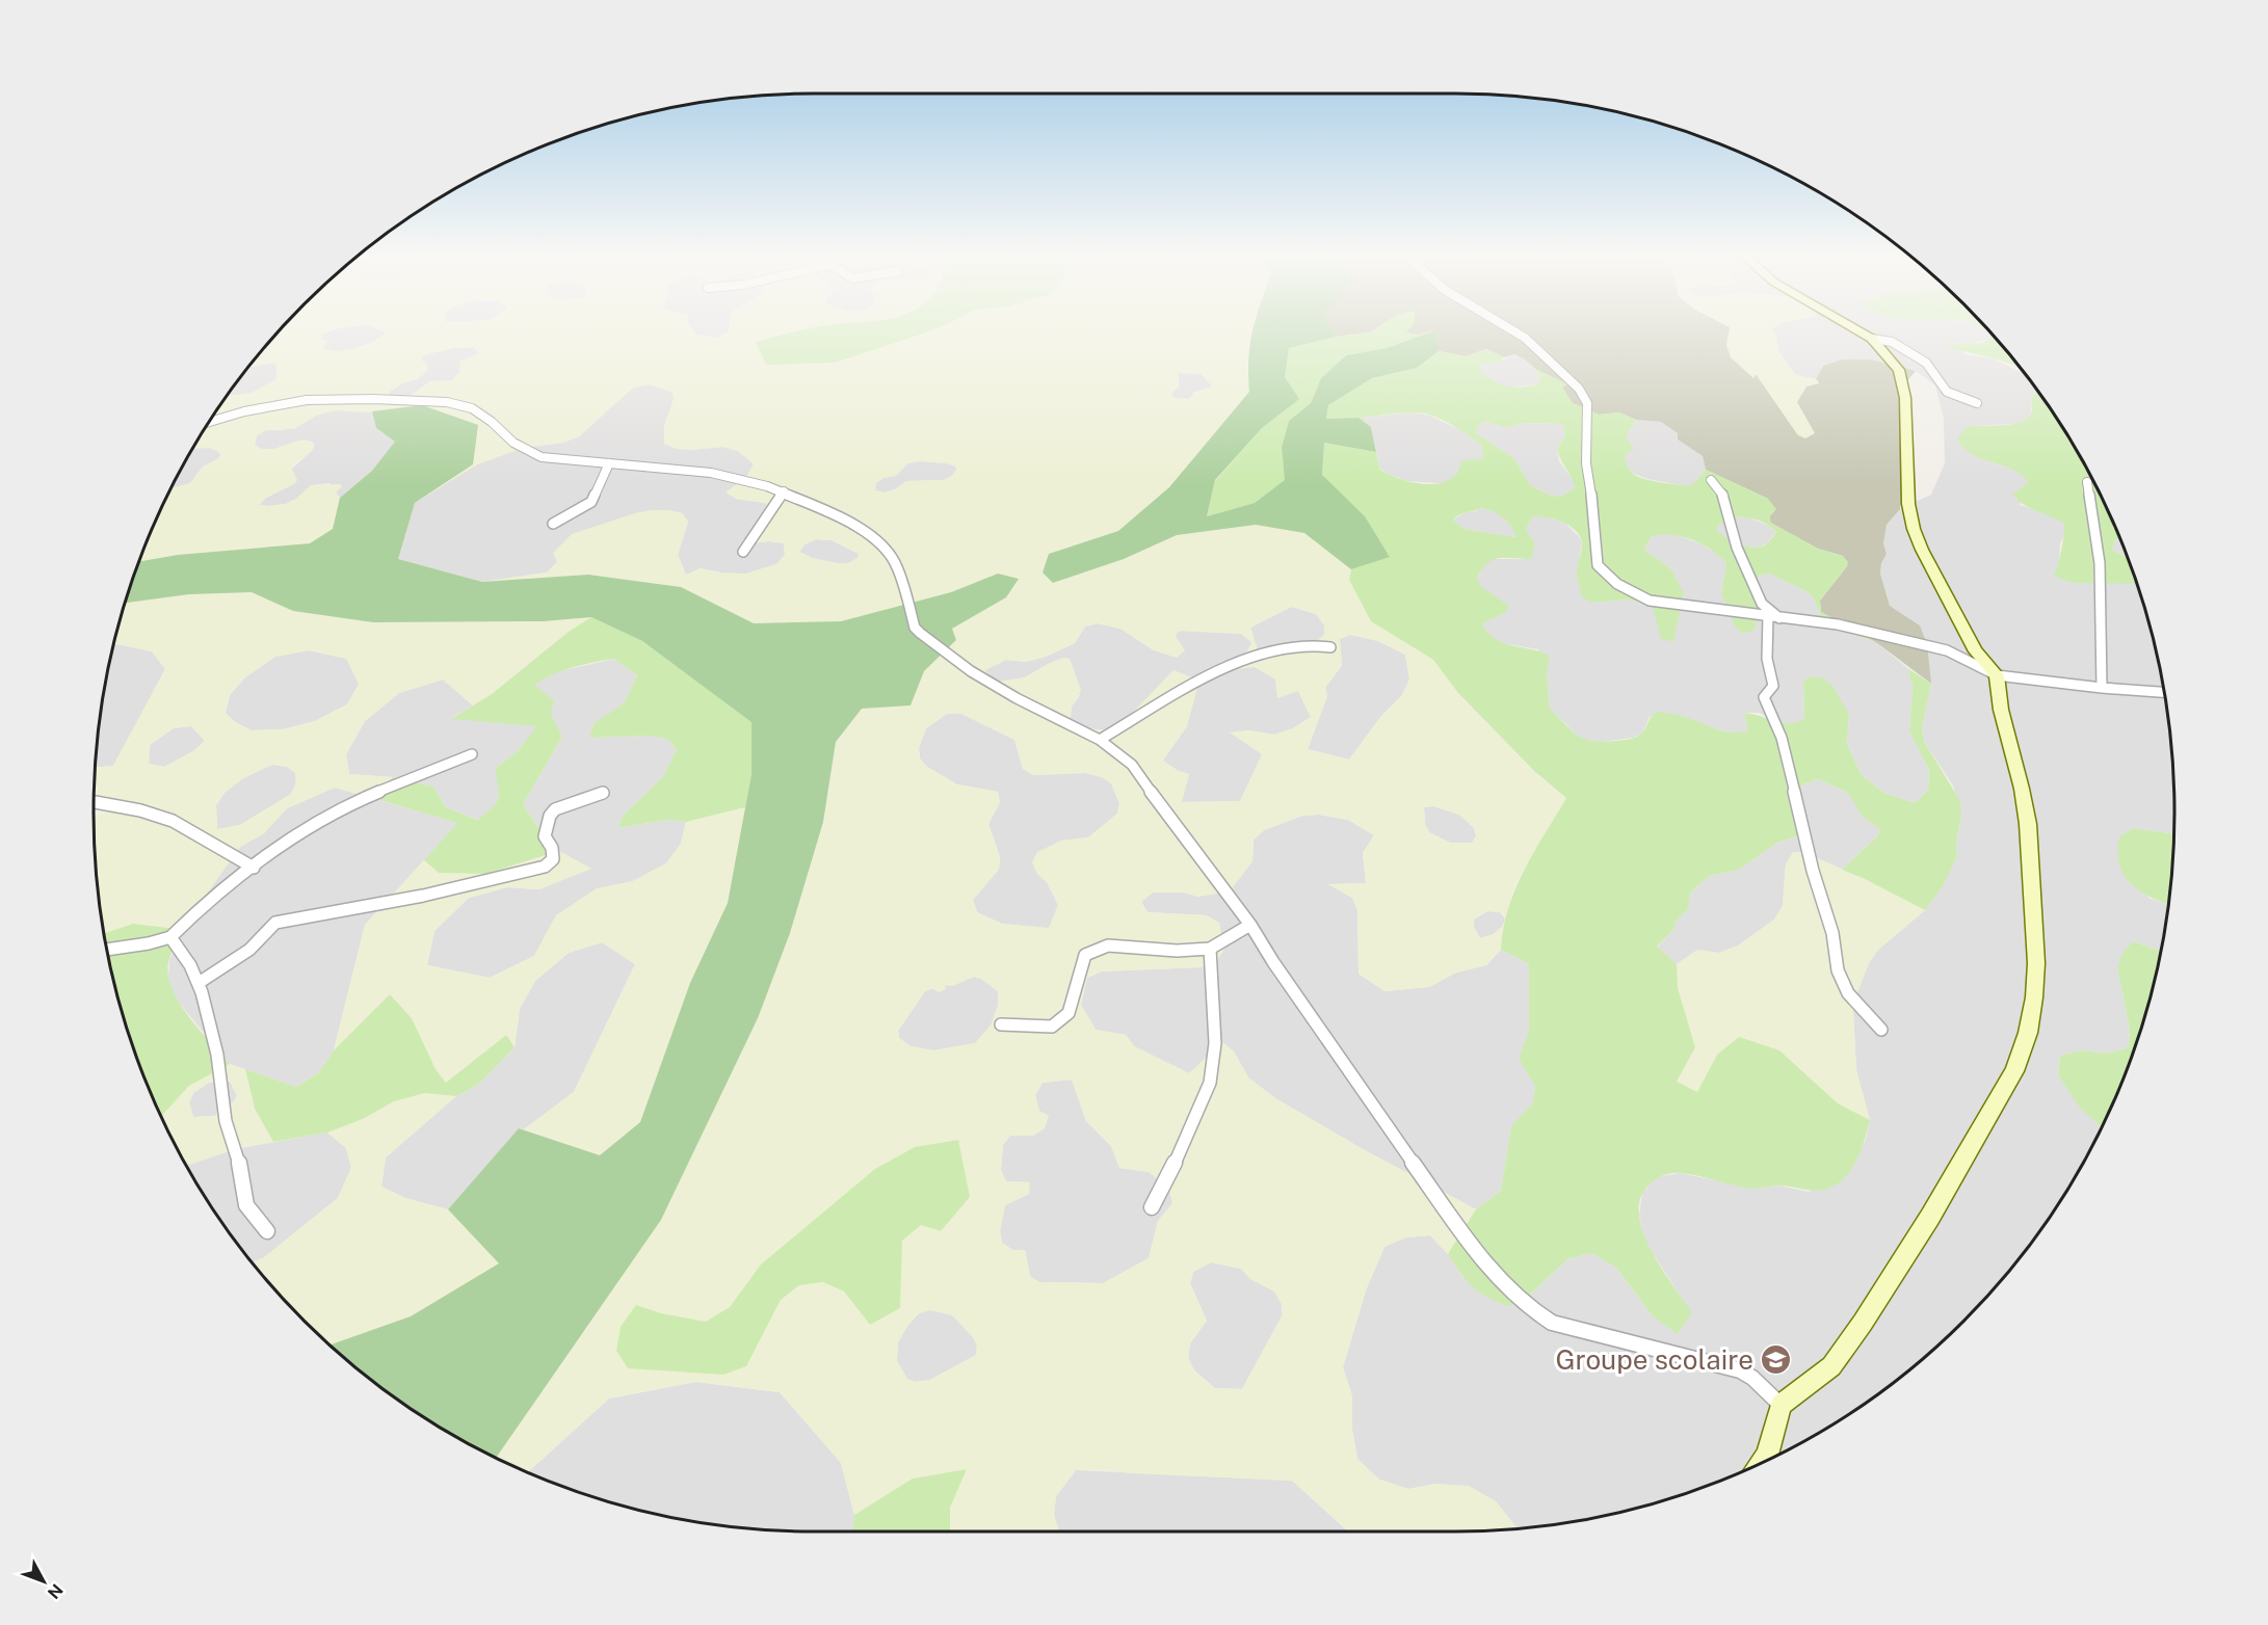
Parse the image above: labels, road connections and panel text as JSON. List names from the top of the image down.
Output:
{
  "places": {
    "school or university": ["Groupe scolaire"]
  },
  "north": "bottom right"
}
